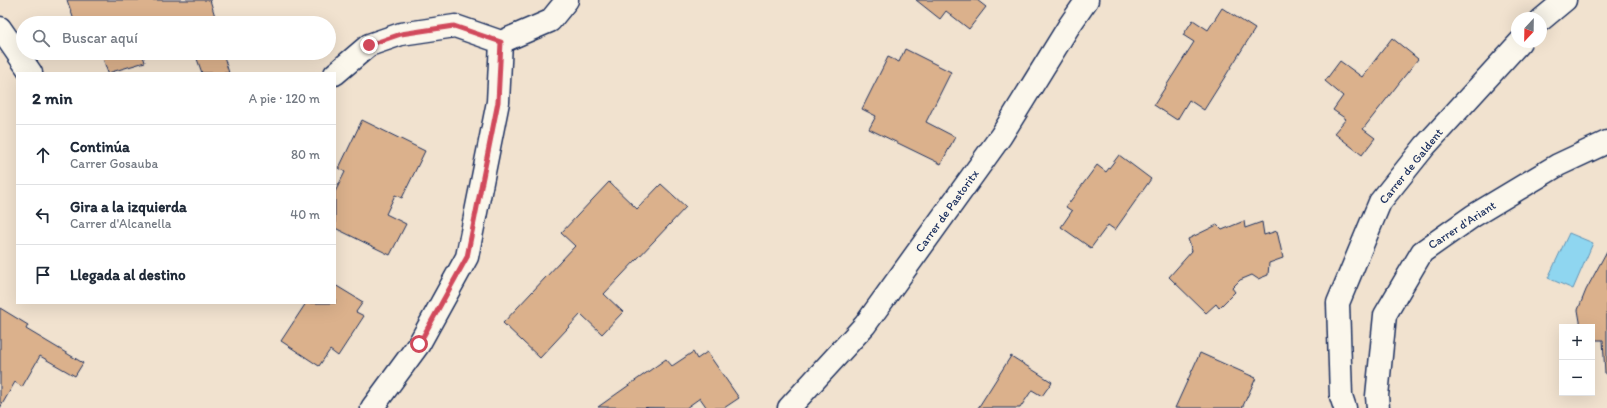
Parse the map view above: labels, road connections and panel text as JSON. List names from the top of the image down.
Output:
{
  "streets": {
    "street": ["Carrer de Galdent", "Carrer de Pastoritx", "Carrer d'Ariant"]
  },
  "north": "bottom",
  "page": {
    "search": "Buscar aquí",
    "heading": ["2 min", "A pie · 120 m"],
    "list": [
      ["Continúa", "Carrer Gosauba", "80 m"],
      ["Gira a la izquierda", "Carrer d'Alcanella", "40 m"],
      "Llegada al destino"
    ],
    "map_buttons": ["+", "−"]
  }
}
